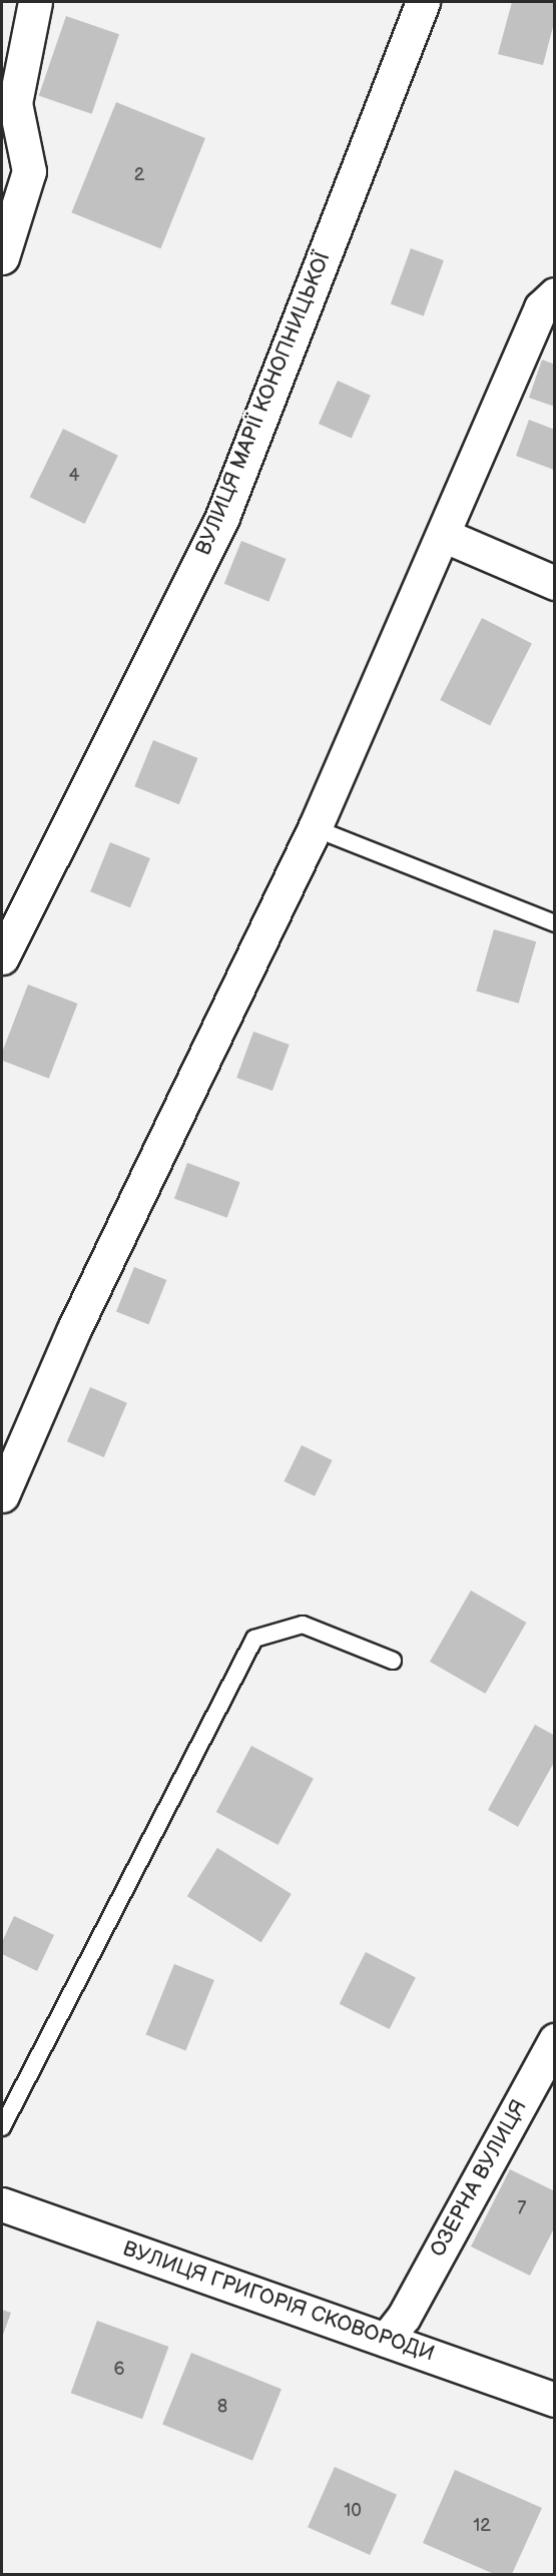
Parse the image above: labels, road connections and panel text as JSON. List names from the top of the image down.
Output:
{
  "streets": {
    "street": ["ВУЛИЦЯ МАРІЇ КОНОПНИЦЬКОЇ", "ОЗЕРНА ВУЛИЦЯ", "ВУЛИЦЯ ГРИГОРІЯ СКОВОРОДИ"]
  },
  "crossings": [
    ["ОЗЕРНА ВУЛИЦЯ", "ВУЛИЦЯ ГРИГОРІЯ СКОВОРОДИ"]
  ],
  "house_numbers": [
    "2",
    "4",
    "7",
    "6",
    "8",
    "10",
    "12"
  ]
}
